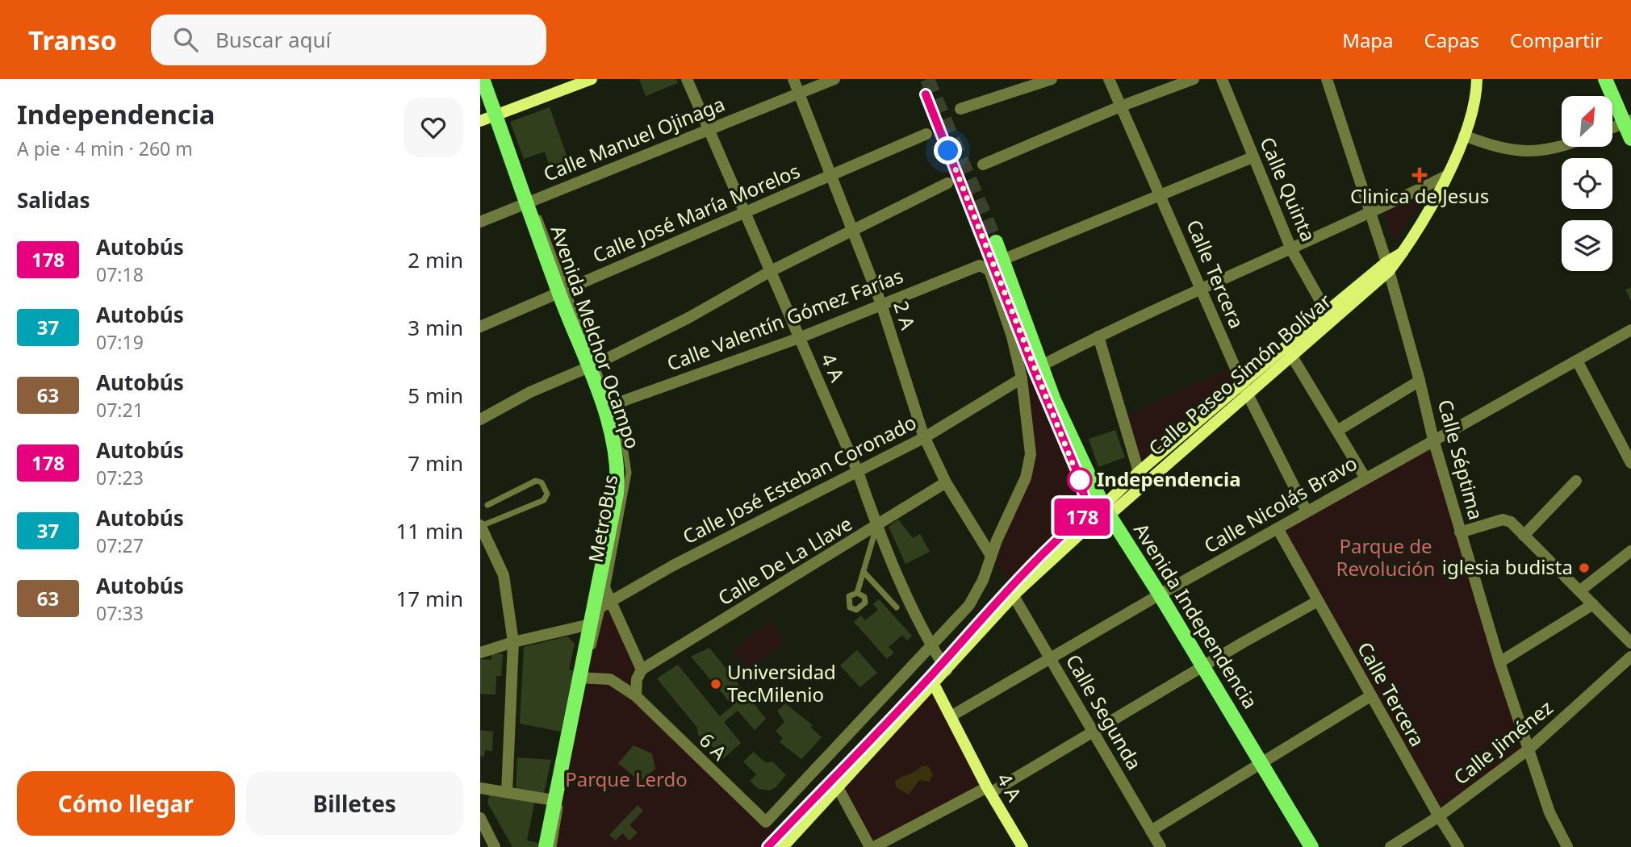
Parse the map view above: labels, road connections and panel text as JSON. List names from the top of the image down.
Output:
{
  "streets": {
    "main road": [
      "Avenida Melchor Ocampo",
      "4 A",
      "Calle Paseo Simón Bolívar",
      "Avenida Independencia"
    ],
    "street": [
      "Calle Manuel Ojinaga",
      "Calle Quinta",
      "Calle José María Morelos",
      "Calle Tercera",
      "2 A",
      "Calle Valentín Gómez Farías",
      "Calle Séptima",
      "Calle José Esteban Coronado",
      "Calle Nicolás Bravo",
      "Calle De La Llave",
      "Calle Segunda",
      "Calle Jiménez",
      "6 A"
    ],
    "lane": ["MetroBus"]
  },
  "crossings": [
    ["Calle Manuel Ojinaga", "2 A"],
    ["Calle Manuel Ojinaga", "Avenida Melchor Ocampo"],
    ["Calle Manuel Ojinaga", "4 A"],
    ["Calle Quinta", "Calle Paseo Simón Bolívar"],
    ["Calle José María Morelos", "2 A"],
    ["Calle José María Morelos", "Avenida Melchor Ocampo"],
    ["Calle José María Morelos", "4 A"],
    ["Calle Tercera", "Calle Paseo Simón Bolívar"],
    ["Calle Tercera", "Calle Nicolás Bravo"],
    ["Calle Tercera", "Calle Jiménez"],
    ["2 A", "Calle Valentín Gómez Farías"],
    ["2 A", "Calle José Esteban Coronado"],
    ["2 A", "Calle De La Llave"],
    ["Calle Valentín Gómez Farías", "Avenida Melchor Ocampo"],
    ["Calle Valentín Gómez Farías", "4 A"],
    ["Calle Valentín Gómez Farías", "Calle José Esteban Coronado"],
    ["Calle Valentín Gómez Farías", "MetroBus"],
    ["Avenida Melchor Ocampo", "Calle José Esteban Coronado"],
    ["Avenida Melchor Ocampo", "MetroBus"],
    ["Avenida Melchor Ocampo", "6 A"],
    ["4 A", "Calle Paseo Simón Bolívar"],
    ["4 A", "Calle José Esteban Coronado"],
    ["4 A", "Calle Nicolás Bravo"],
    ["4 A", "Calle De La Llave"],
    ["4 A", "6 A"],
    ["Calle Paseo Simón Bolívar", "Calle Séptima"],
    ["Calle Paseo Simón Bolívar", "Avenida Independencia"],
    ["Calle Paseo Simón Bolívar", "Calle Segunda"],
    ["Calle Séptima", "Calle Nicolás Bravo"],
    ["Calle Séptima", "Calle Jiménez"],
    ["Calle José Esteban Coronado", "MetroBus"],
    ["Calle Nicolás Bravo", "Avenida Independencia"],
    ["Calle Nicolás Bravo", "Calle Segunda"],
    ["MetroBus", "6 A"]
  ],
  "parks": ["Parque de Revolución", "Parque Lerdo"],
  "places": {
    "health": ["Clinica de Jesus"],
    "other": ["Independencia", "iglesia budista", "Universidad TecMilenio"]
  },
  "lines": ["bus line 178"],
  "north": "top right",
  "page": {
    "header": "Transo",
    "search": "Buscar aquí",
    "nav": ["Mapa", "Capas", "Compartir"],
    "heading": [
      ["Independencia", "A pie · 4 min · 260 m"],
      "Salidas"
    ],
    "on_map": "178",
    "list": [
      {
        "mark": "178",
        "name": "Autobús",
        "note": "07:18",
        "value": "2 min"
      },
      {
        "mark": "37",
        "name": "Autobús",
        "note": "07:19",
        "value": "3 min"
      },
      {
        "mark": "63",
        "name": "Autobús",
        "note": "07:21",
        "value": "5 min"
      },
      {
        "mark": "178",
        "name": "Autobús",
        "note": "07:23",
        "value": "7 min"
      },
      {
        "mark": "37",
        "name": "Autobús",
        "note": "07:27",
        "value": "11 min"
      },
      {
        "mark": "63",
        "name": "Autobús",
        "note": "07:33",
        "value": "17 min"
      }
    ],
    "buttons": ["Cómo llegar", "Billetes"]
  }
}
